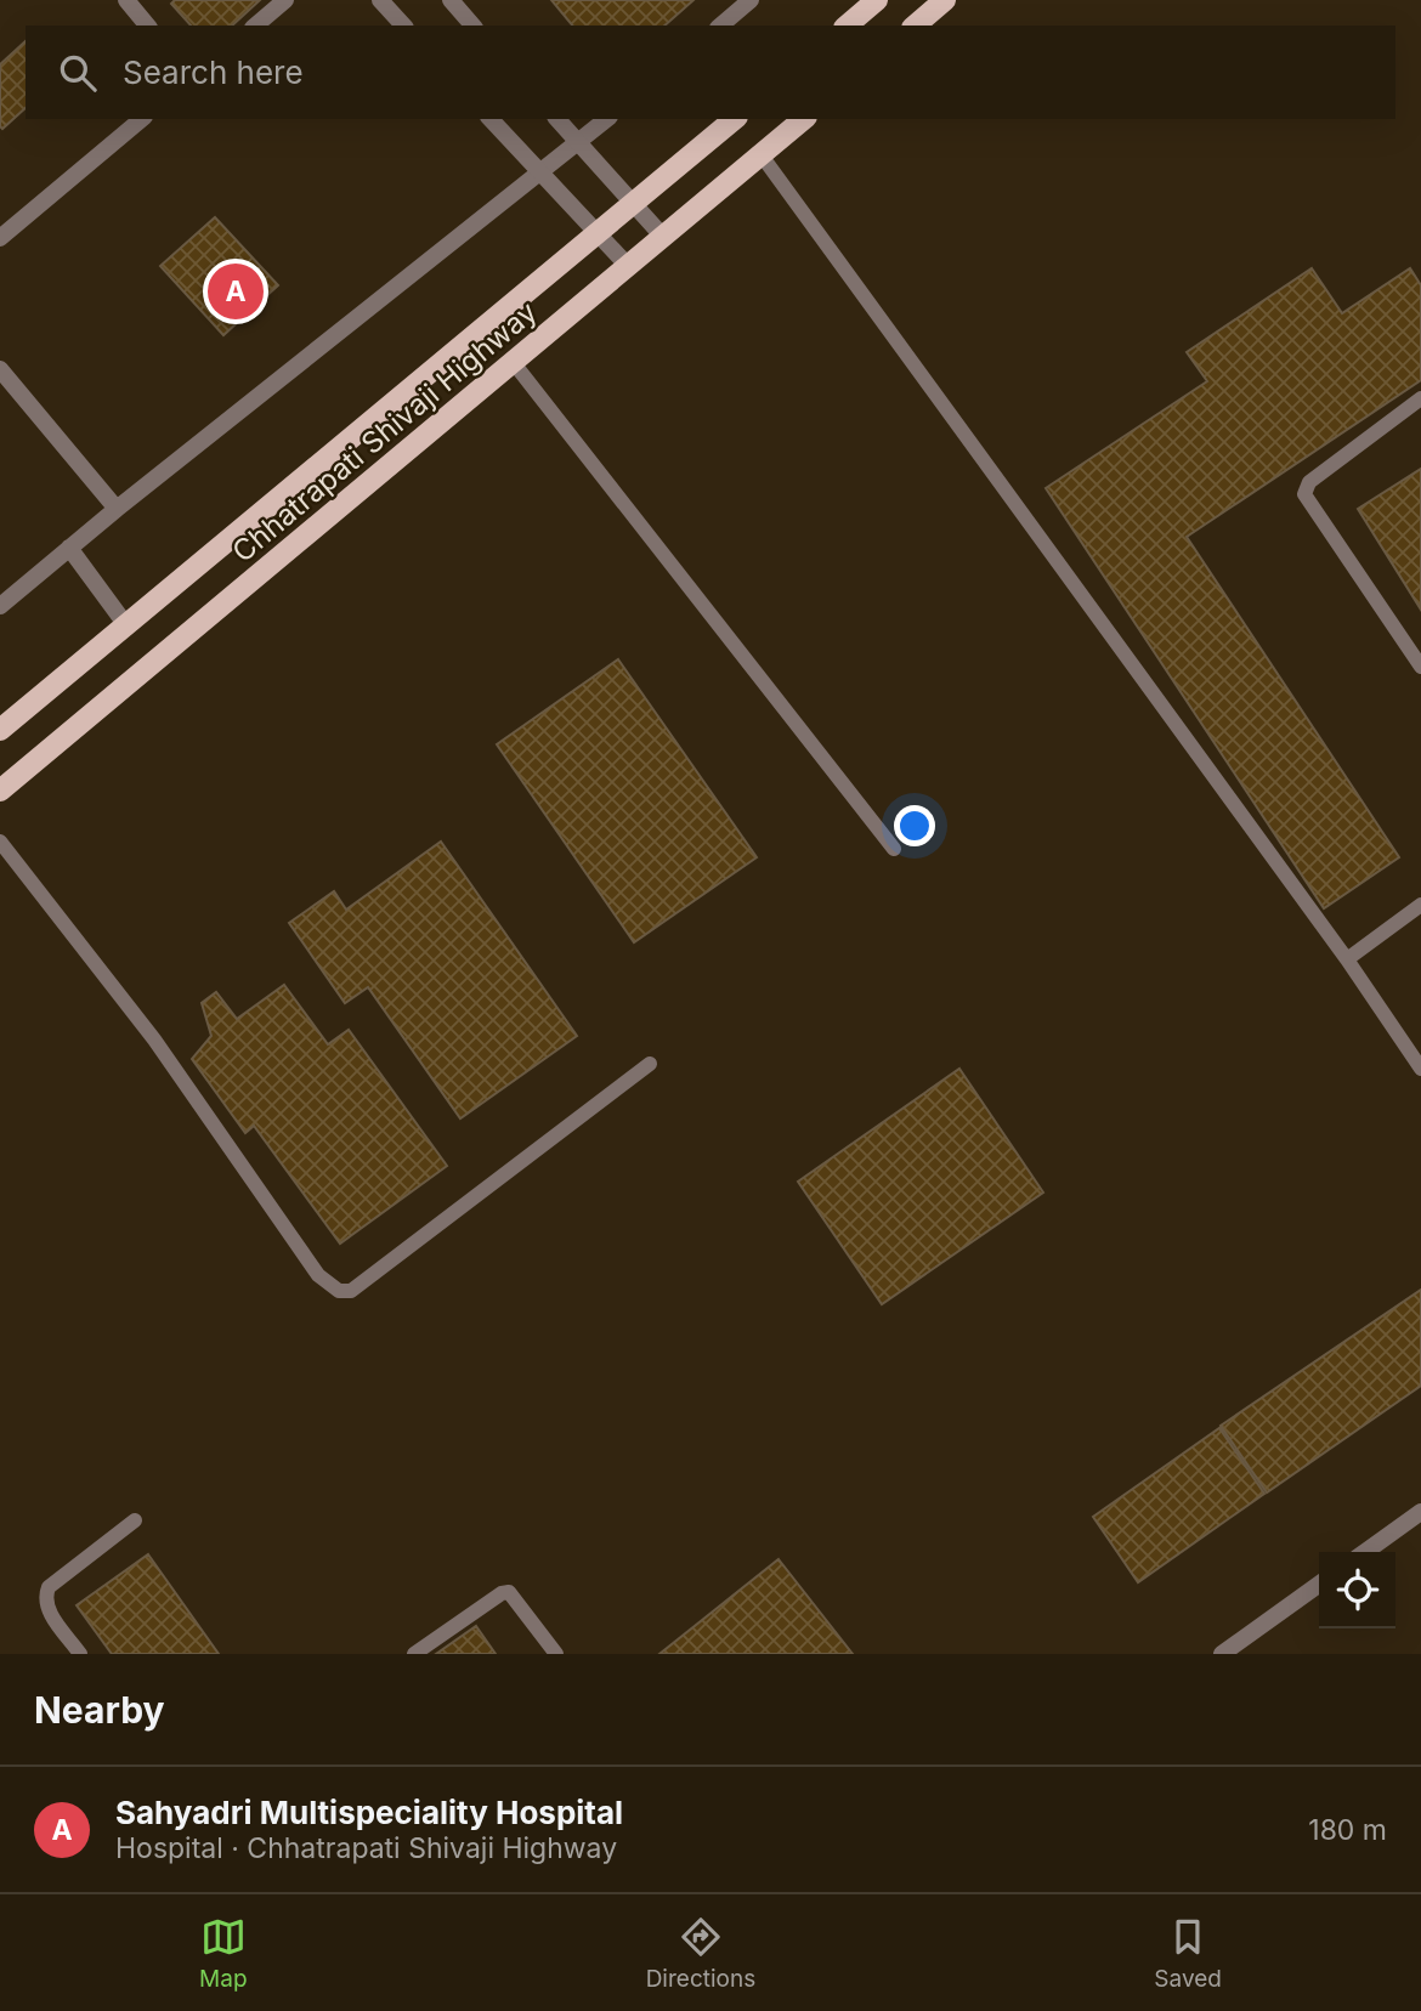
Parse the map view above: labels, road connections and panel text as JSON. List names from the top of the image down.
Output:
{
  "streets": {
    "main road": ["Chhatrapati Shivaji Highway"]
  },
  "page": {
    "search": "Search here",
    "pins": "A",
    "heading": "Nearby",
    "list": [
      {
        "mark": "A",
        "name": "Sahyadri Multispeciality Hospital",
        "note": "Hospital · Chhatrapati Shivaji Highway",
        "value": "180 m"
      }
    ],
    "nav": ["Map", "Directions", "Saved"]
  }
}
